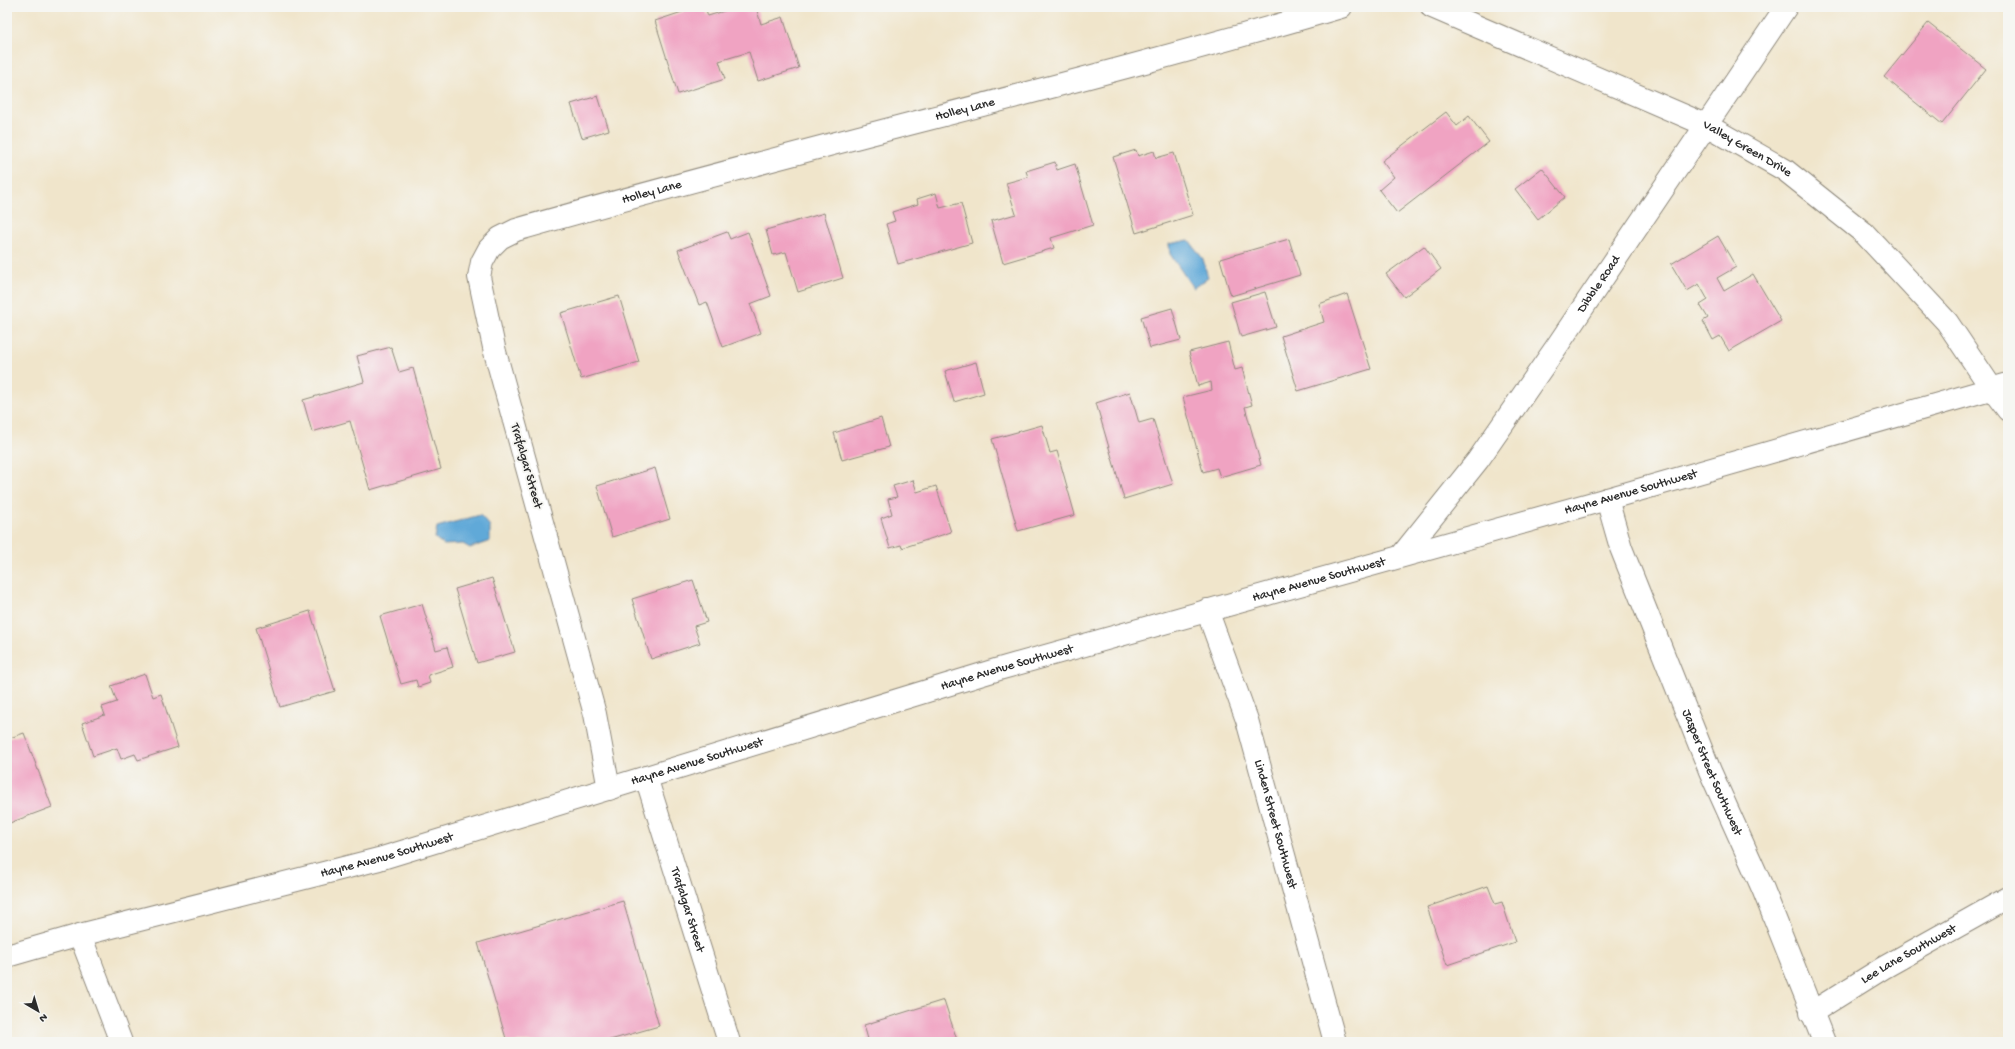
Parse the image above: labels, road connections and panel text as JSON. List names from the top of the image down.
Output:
{
  "streets": {
    "street": [
      "Holley Lane",
      "Valley Green Drive",
      "Dibble Road",
      "Trafalgar Street",
      "Hayne Avenue Southwest",
      "Jasper Street Southwest",
      "Linden Street Southwest",
      "Lee Lane Southwest"
    ]
  },
  "crossings": [
    ["Holley Lane", "Trafalgar Street"],
    ["Valley Green Drive", "Dibble Road"],
    ["Valley Green Drive", "Hayne Avenue Southwest"],
    ["Dibble Road", "Hayne Avenue Southwest"],
    ["Trafalgar Street", "Hayne Avenue Southwest"],
    ["Hayne Avenue Southwest", "Jasper Street Southwest"],
    ["Hayne Avenue Southwest", "Linden Street Southwest"],
    ["Jasper Street Southwest", "Lee Lane Southwest"]
  ],
  "north": "bottom right"
}
